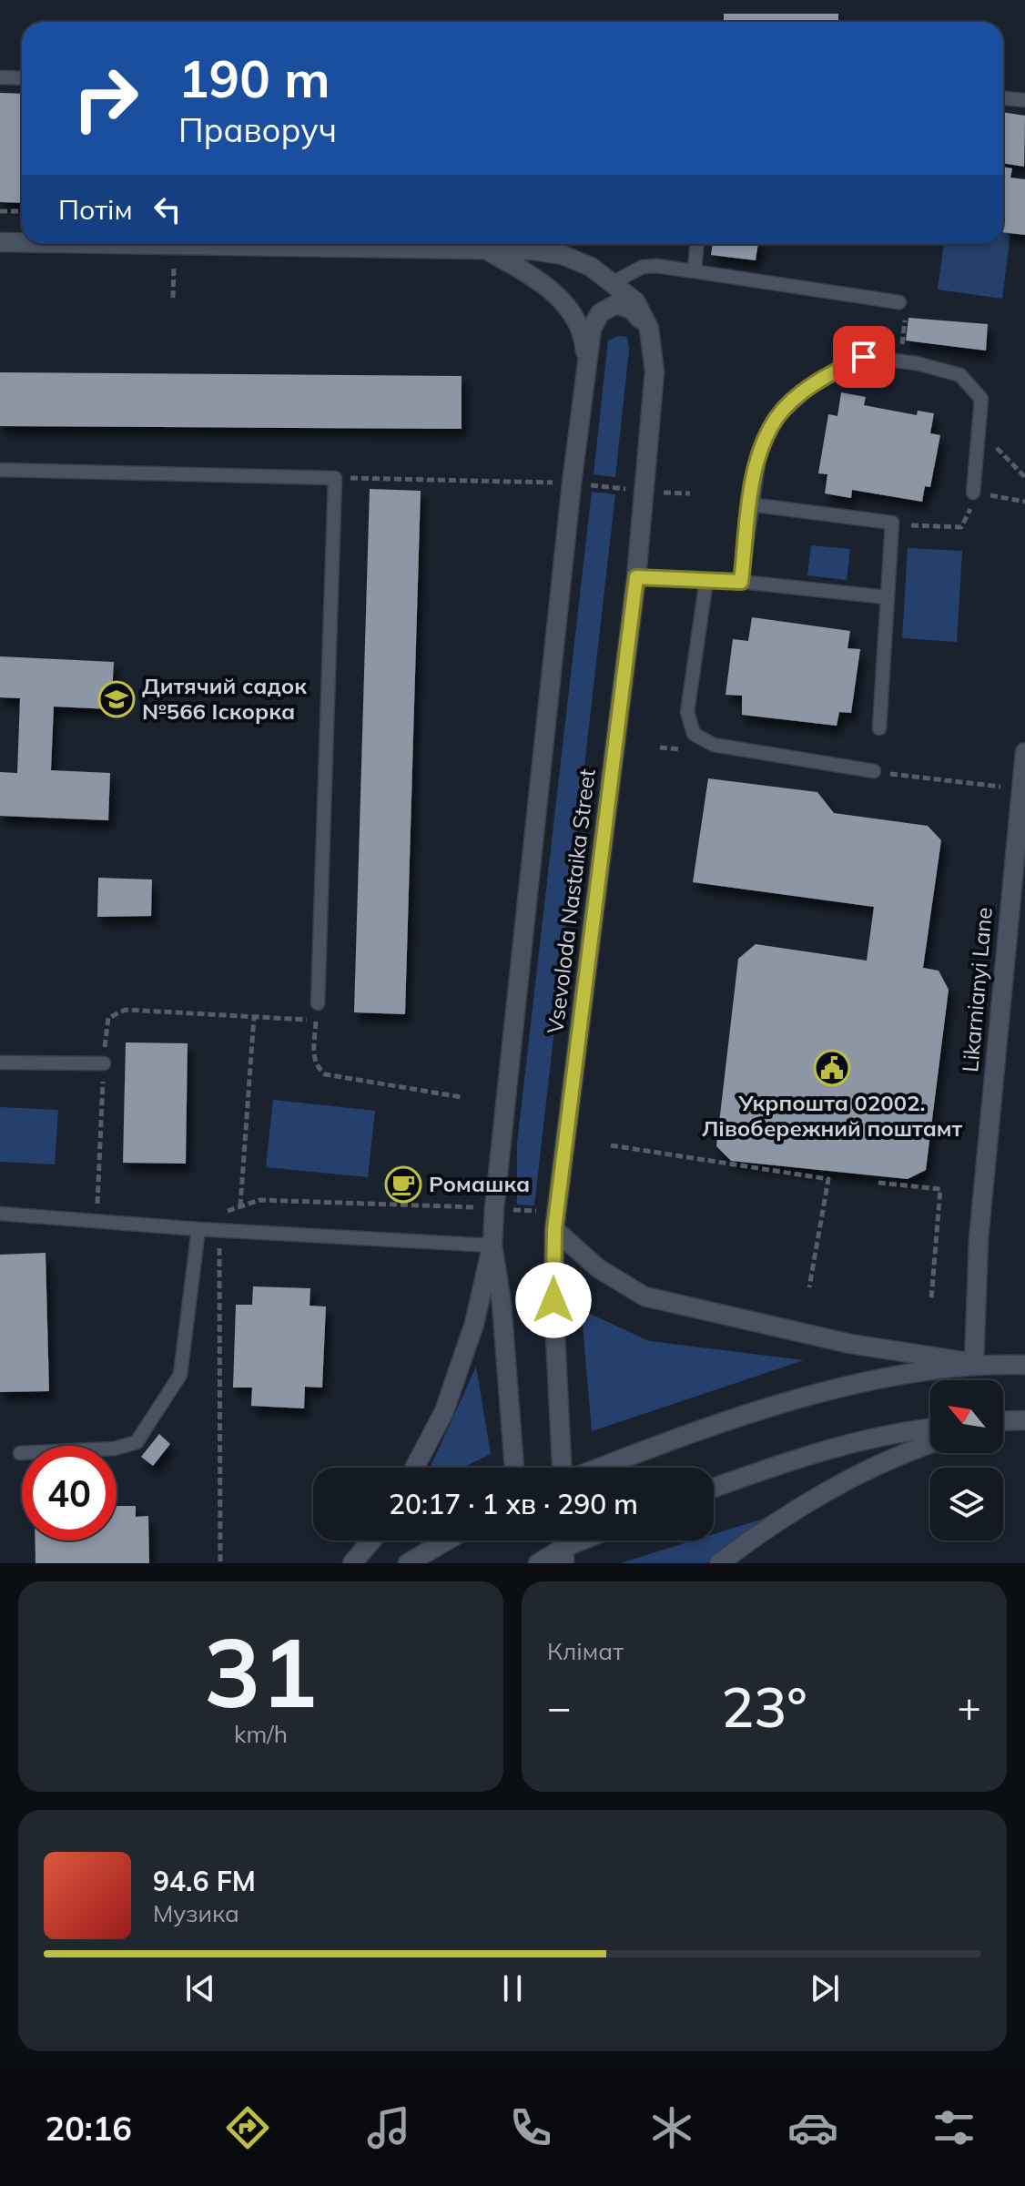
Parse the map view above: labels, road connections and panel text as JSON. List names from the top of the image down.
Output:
{
  "streets": {
    "street": ["Vsevoloda Nastaika Street", "Likarnianyi Lane"]
  },
  "places": {
    "school or university": ["Дитячий садок №566 Іскорка"],
    "public building": ["Укрпошта 02002. Лівобережний поштамт"],
    "cafe": ["Ромашка"]
  },
  "north": "top left",
  "page": {
    "turn": ["190 m", "Праворуч"],
    "then": "Потім",
    "limit": "40",
    "trip": "20:17 · 1 хв · 290 m",
    "tile": [
      ["31", "km/h"],
      "Клімат"
    ],
    "heat": ["−", "23°", "+"],
    "song": ["94.6 FM", "Музика"],
    "tabs": "20:16"
  }
}
